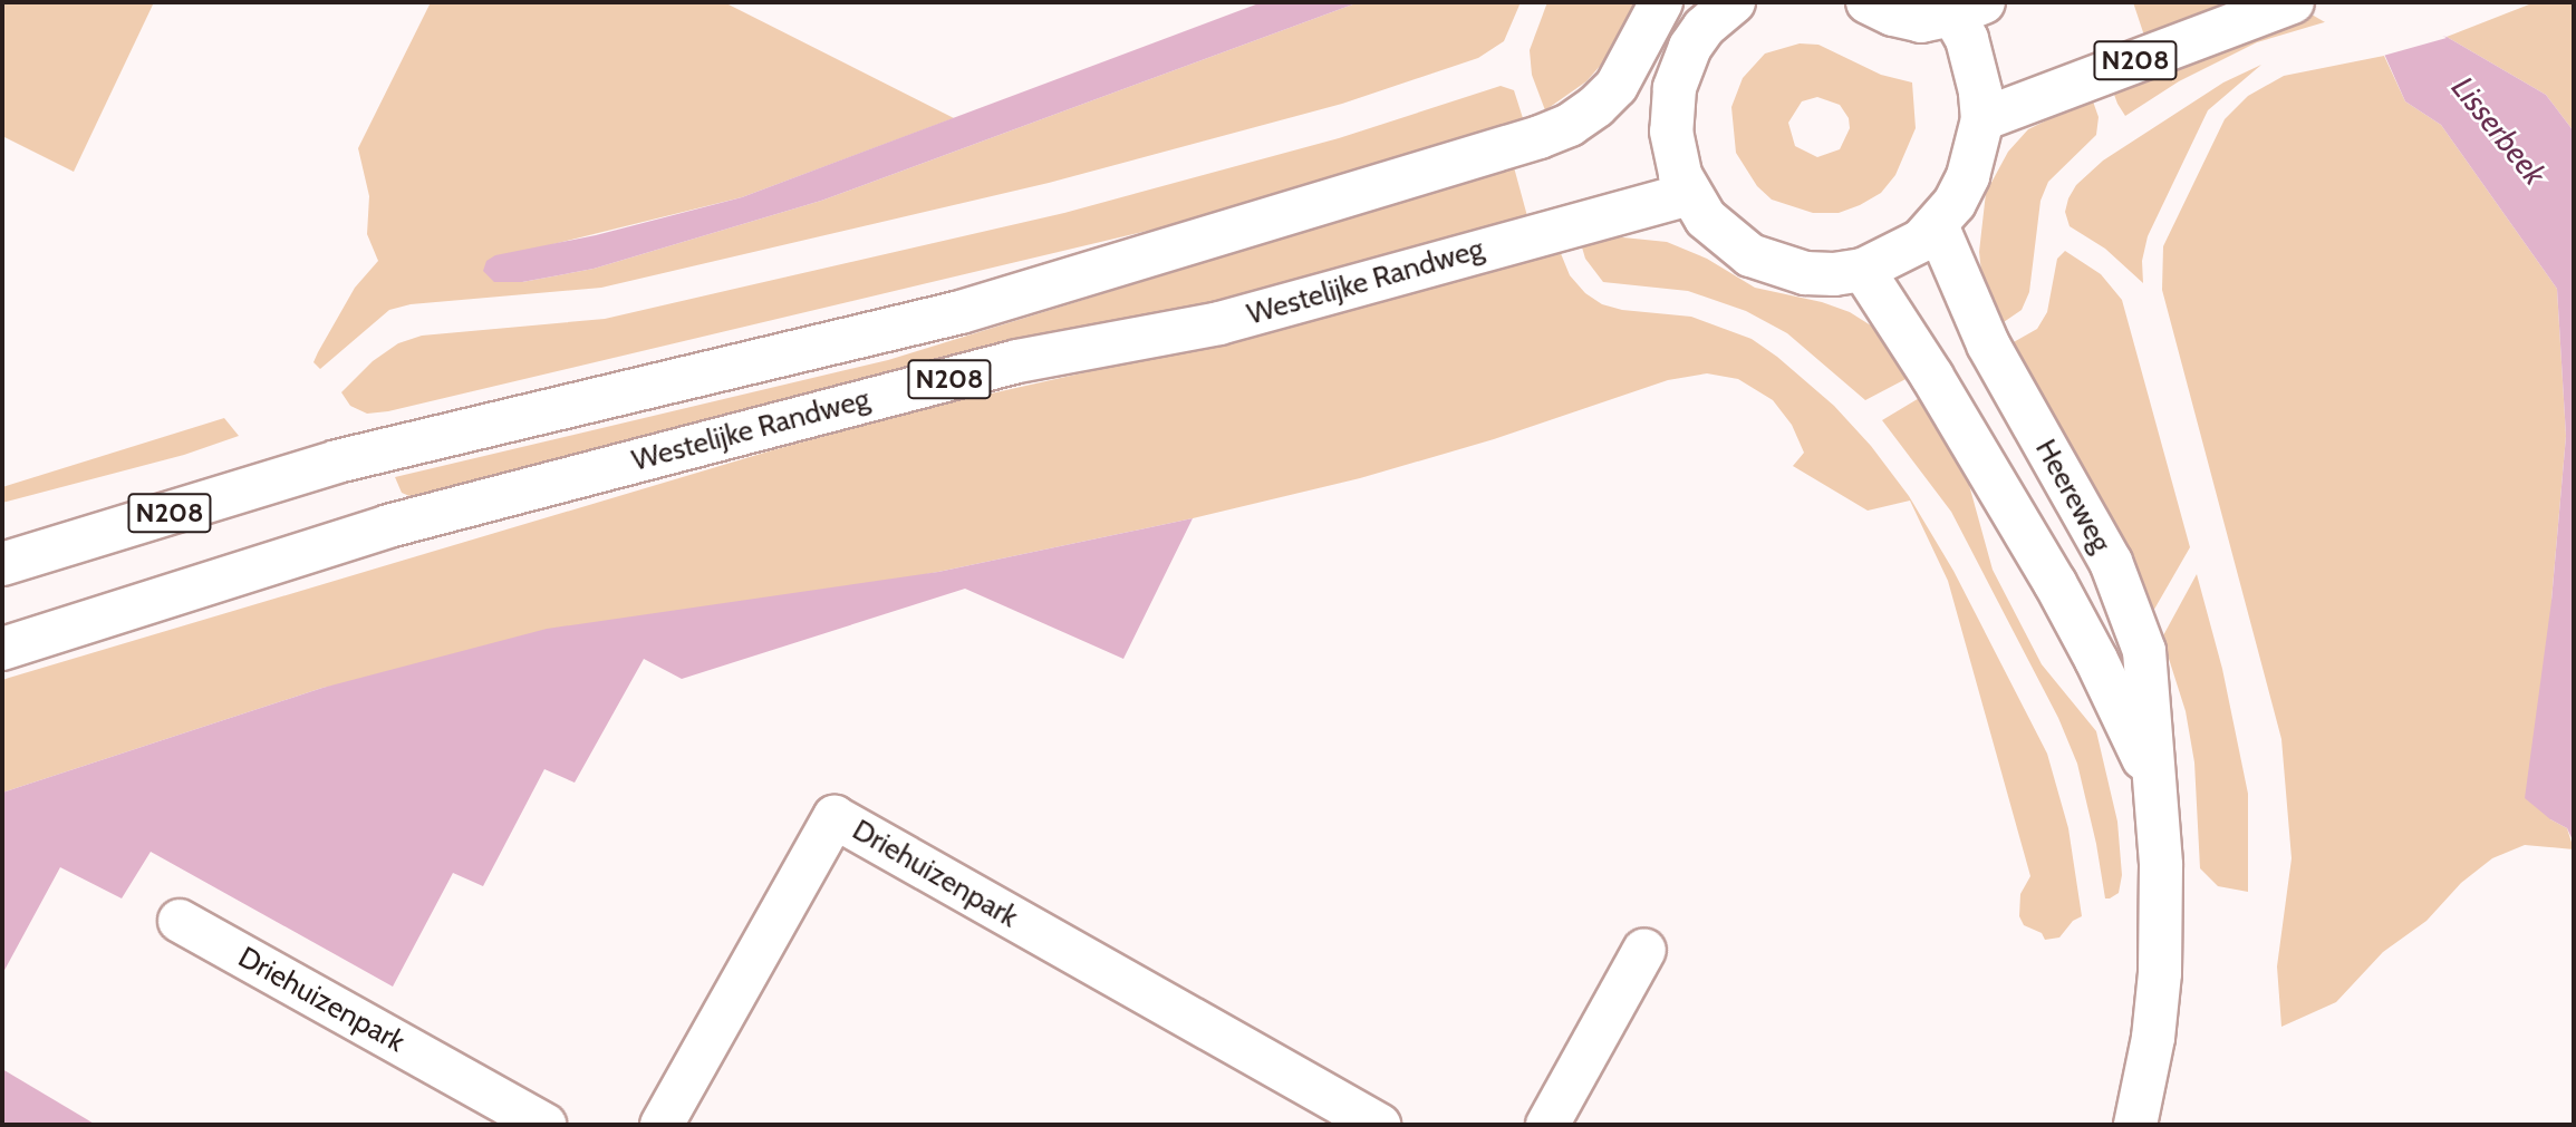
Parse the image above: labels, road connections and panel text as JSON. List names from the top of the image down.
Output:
{
  "streets": {
    "main road": [
      "N208",
      "Westelijke Randweg",
      "Heereweg",
      "Driehuizenpark"
    ]
  },
  "water": ["Lisserbeek"]
}
